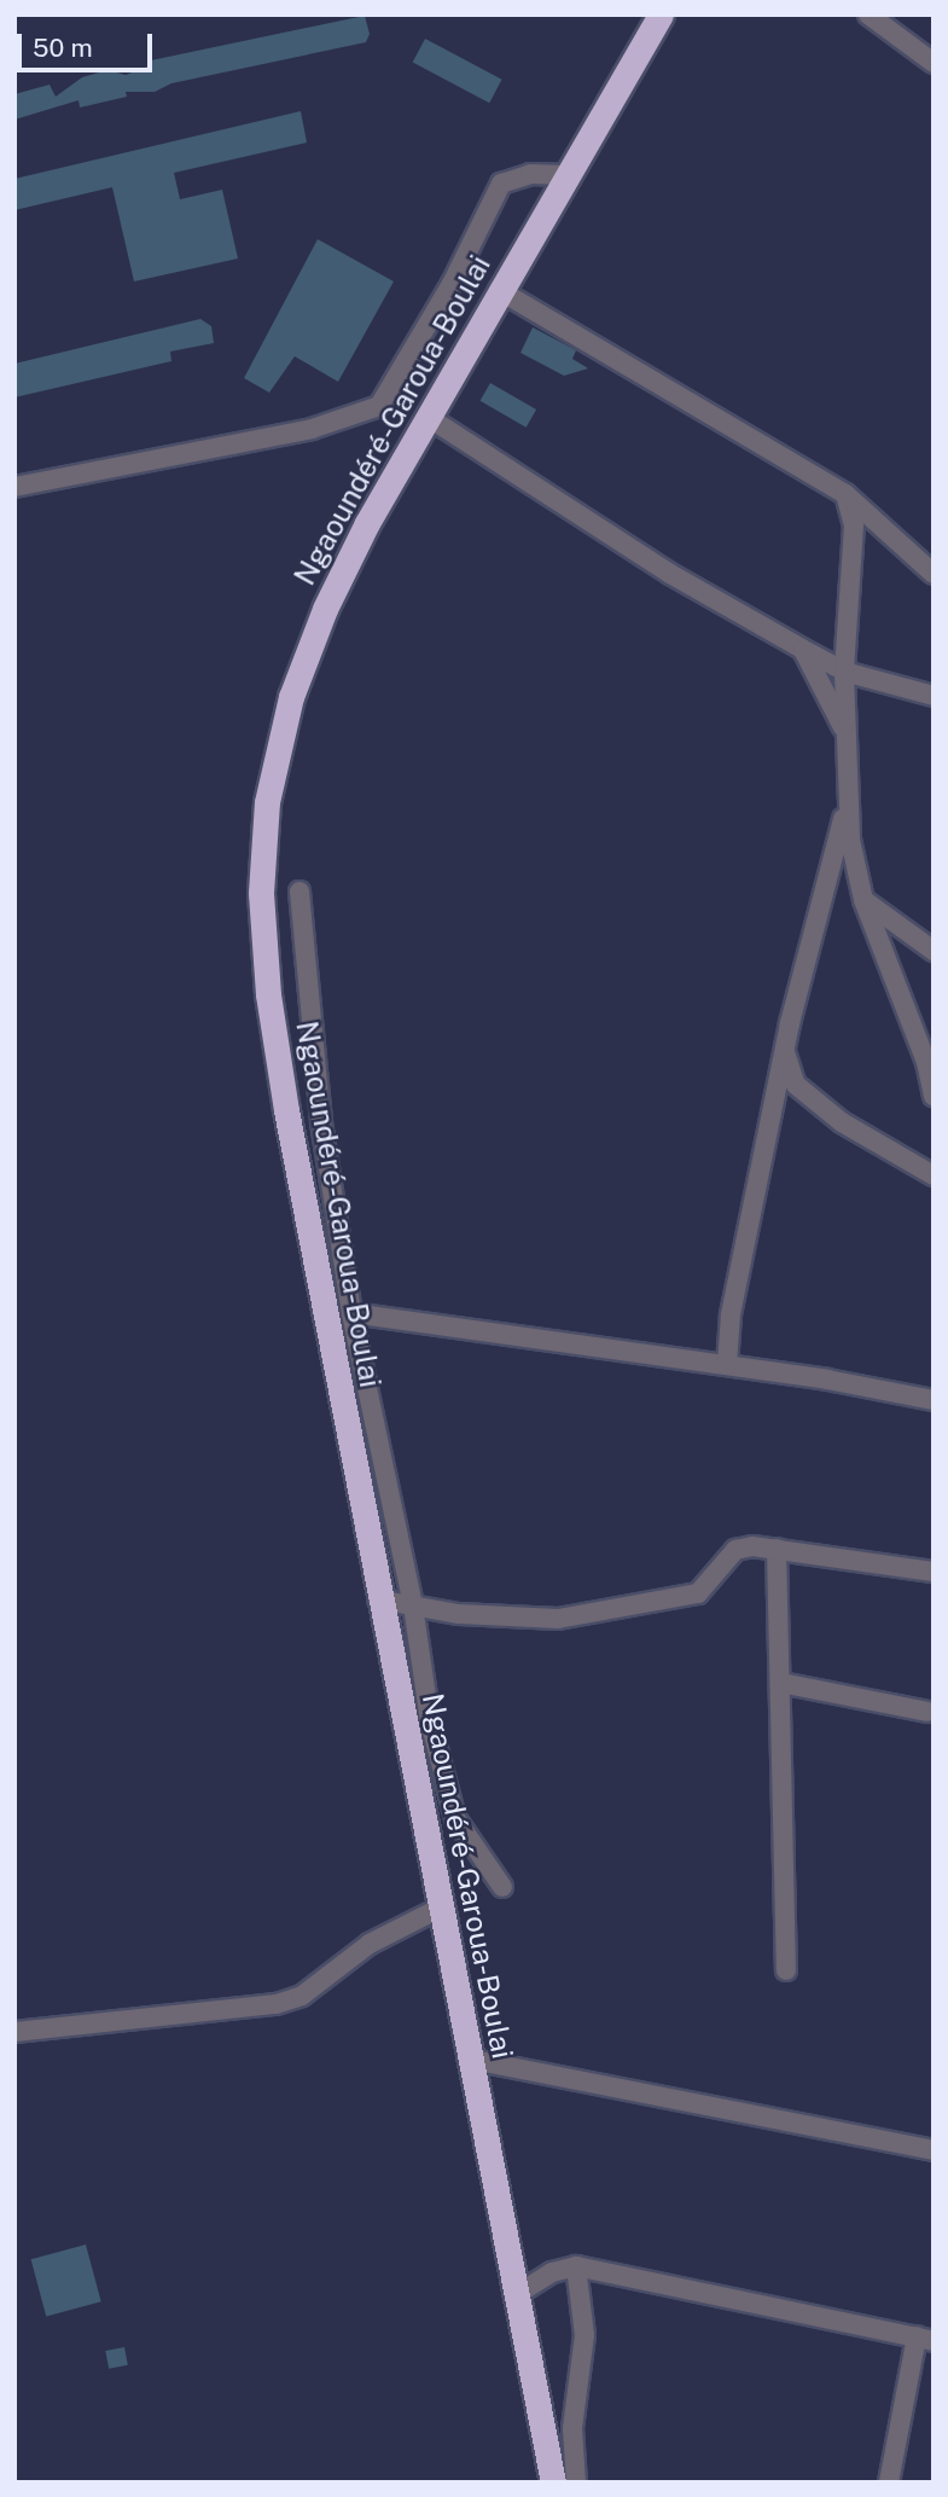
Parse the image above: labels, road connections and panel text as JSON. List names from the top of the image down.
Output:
{
  "streets": {
    "highway": ["Ngaoundéré-Garoua-Boulai"]
  },
  "scale_bar": "50 m"
}
